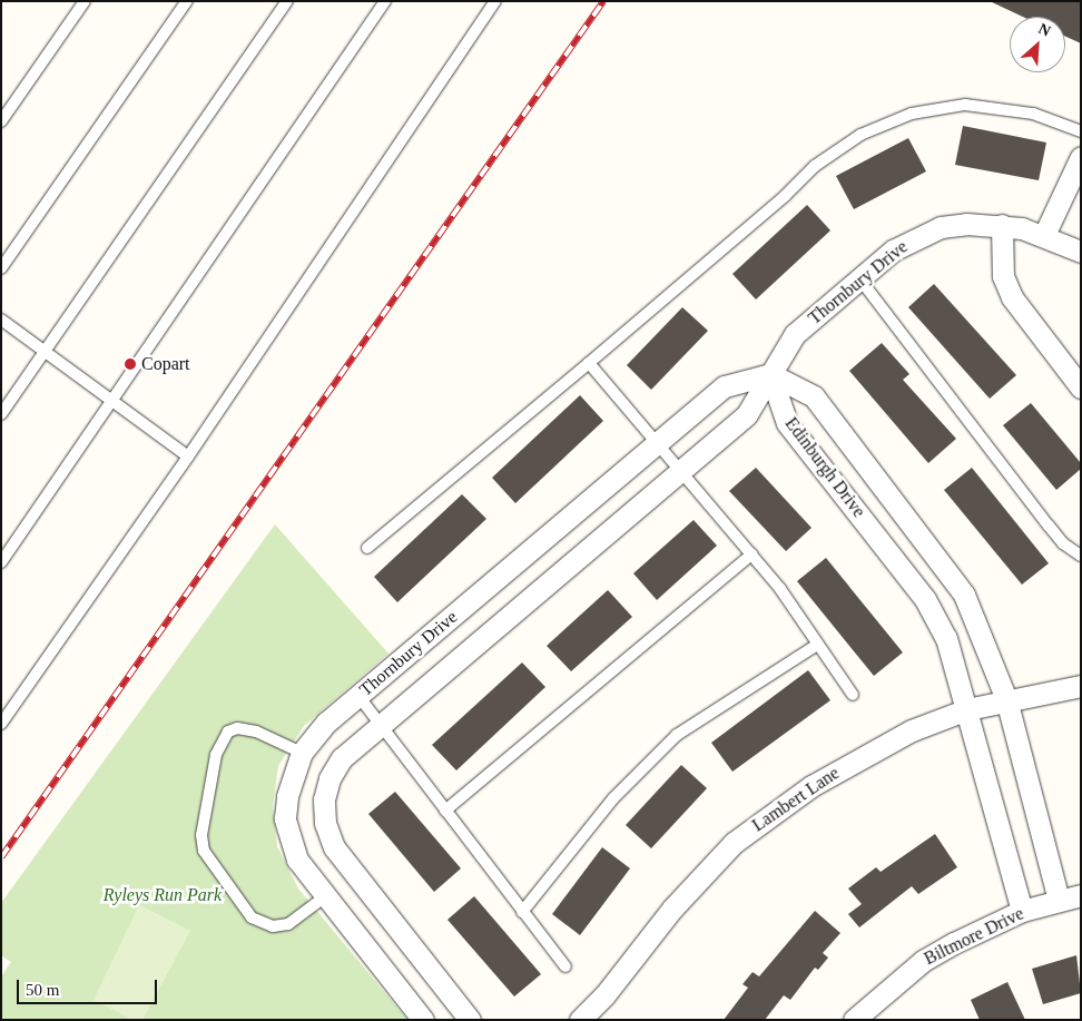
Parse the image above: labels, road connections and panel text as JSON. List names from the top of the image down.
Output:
{
  "streets": {
    "street": [
      "Thornbury Drive",
      "Edinburgh Drive",
      "Lambert Lane",
      "Biltmore Drive"
    ]
  },
  "crossings": [
    ["Thornbury Drive", "Edinburgh Drive"],
    ["Edinburgh Drive", "Lambert Lane"],
    ["Edinburgh Drive", "Biltmore Drive"]
  ],
  "parks": ["Ryleys Run Park"],
  "places": ["Copart"],
  "scale_bar": "50 m",
  "north": "top right"
}
